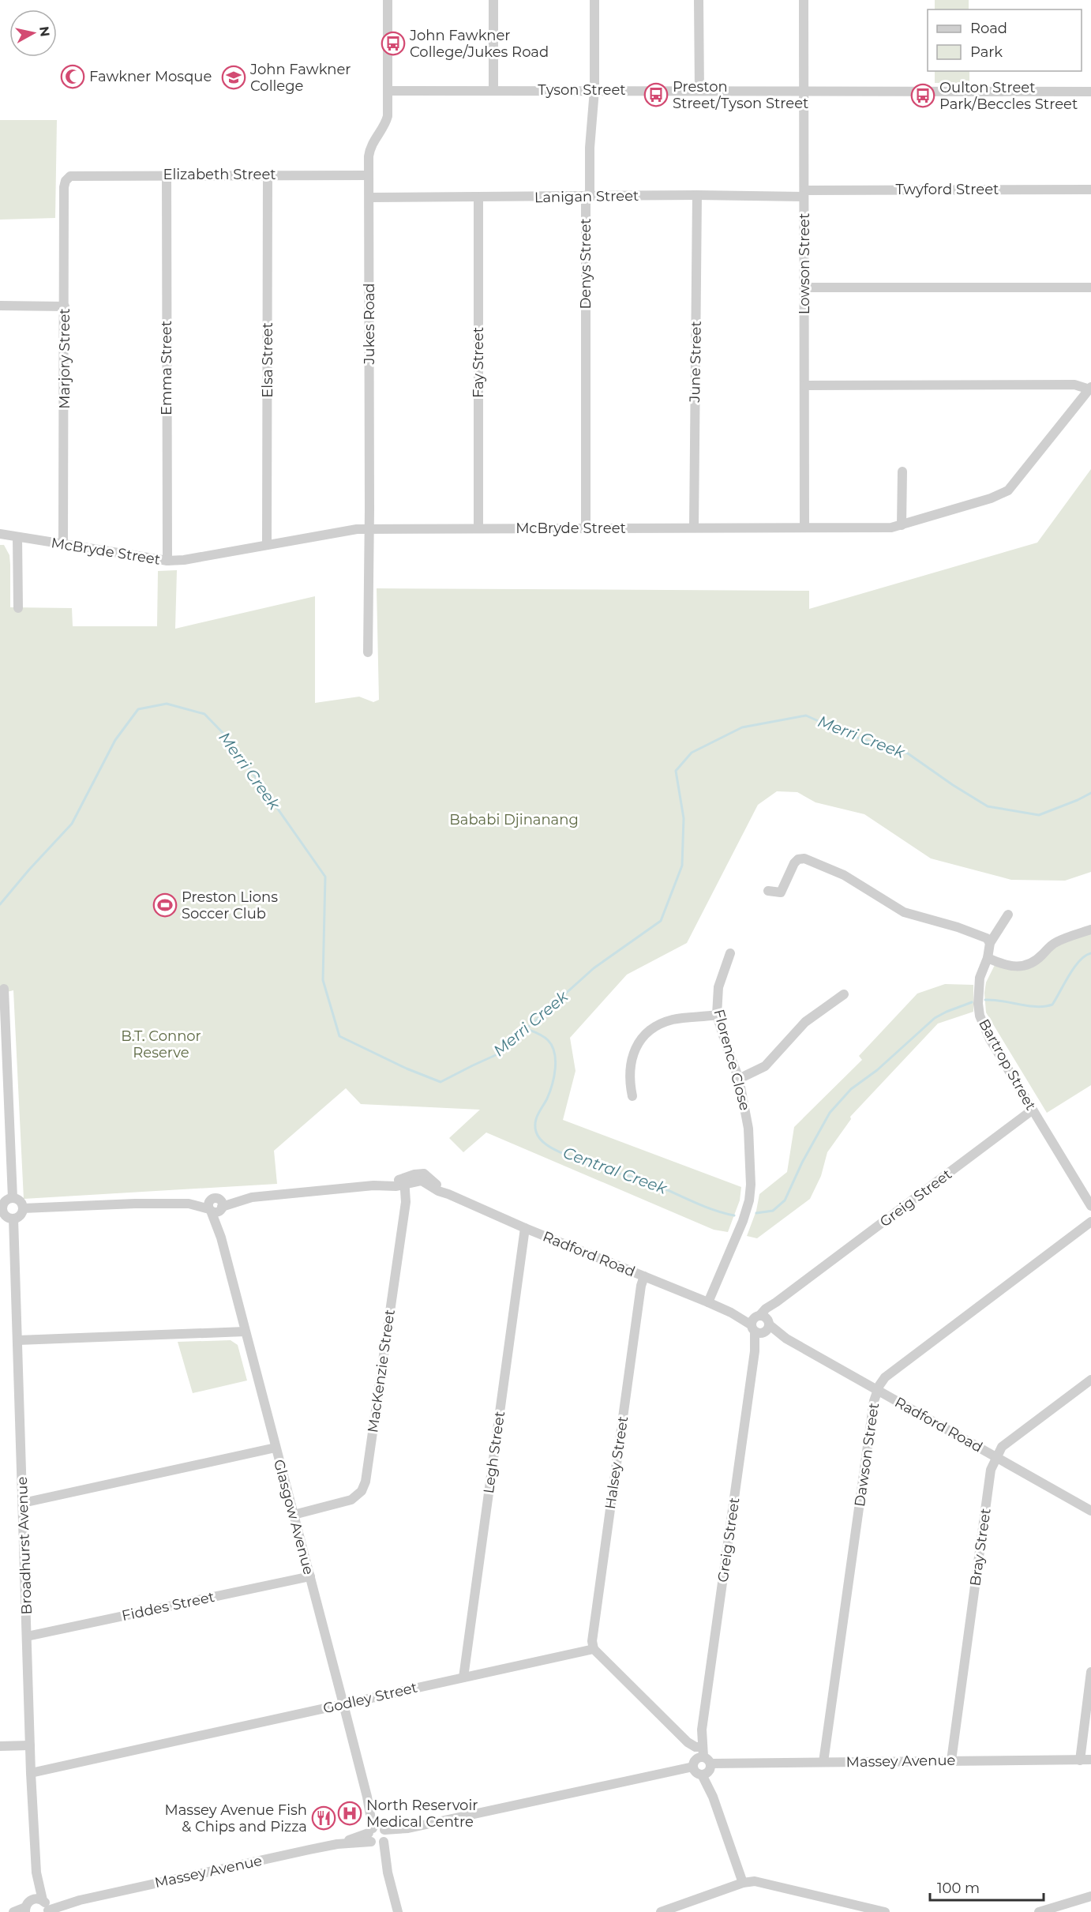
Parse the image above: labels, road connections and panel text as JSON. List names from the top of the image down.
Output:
{
  "streets": {
    "street": [
      "Tyson Street",
      "Elizabeth Street",
      "Twyford Street",
      "Lanigan Street",
      "Denys Street",
      "Lowson Street",
      "Jukes Road",
      "Marjory Street",
      "Elsa Street",
      "June Street",
      "Fay Street",
      "Emma Street",
      "McBryde Street",
      "Florence Close",
      "Bartrop Street",
      "Greig Street",
      "Radford Road",
      "MacKenzie Street",
      "Legh Street",
      "Dawson Street",
      "Halsey Street",
      "Glasgow Avenue",
      "Broadhurst Avenue",
      "Bray Street",
      "Fiddes Street",
      "Godley Street",
      "Massey Avenue"
    ]
  },
  "crossings": [
    ["Tyson Street", "Denys Street"],
    ["Tyson Street", "Lowson Street"],
    ["Tyson Street", "Jukes Road"],
    ["Elizabeth Street", "Jukes Road"],
    ["Elizabeth Street", "Marjory Street"],
    ["Elizabeth Street", "Elsa Street"],
    ["Elizabeth Street", "Emma Street"],
    ["Twyford Street", "Lanigan Street"],
    ["Twyford Street", "Lowson Street"],
    ["Lanigan Street", "Denys Street"],
    ["Lanigan Street", "Lowson Street"],
    ["Lanigan Street", "Jukes Road"],
    ["Lanigan Street", "June Street"],
    ["Lanigan Street", "Fay Street"],
    ["Denys Street", "McBryde Street"],
    ["Lowson Street", "McBryde Street"],
    ["Jukes Road", "McBryde Street"],
    ["Marjory Street", "McBryde Street"],
    ["Elsa Street", "McBryde Street"],
    ["June Street", "McBryde Street"],
    ["Fay Street", "McBryde Street"],
    ["Emma Street", "McBryde Street"],
    ["Florence Close", "Radford Road"],
    ["Bartrop Street", "Greig Street"],
    ["Greig Street", "Radford Road"],
    ["Greig Street", "Massey Avenue"],
    ["Radford Road", "MacKenzie Street"],
    ["Radford Road", "Legh Street"],
    ["Radford Road", "Dawson Street"],
    ["Radford Road", "Halsey Street"],
    ["Radford Road", "Glasgow Avenue"],
    ["Radford Road", "Broadhurst Avenue"],
    ["Radford Road", "Bray Street"],
    ["MacKenzie Street", "Glasgow Avenue"],
    ["Legh Street", "Godley Street"],
    ["Dawson Street", "Massey Avenue"],
    ["Halsey Street", "Godley Street"],
    ["Glasgow Avenue", "Fiddes Street"],
    ["Glasgow Avenue", "Godley Street"],
    ["Glasgow Avenue", "Massey Avenue"],
    ["Broadhurst Avenue", "Fiddes Street"],
    ["Broadhurst Avenue", "Godley Street"],
    ["Broadhurst Avenue", "Massey Avenue"],
    ["Bray Street", "Massey Avenue"]
  ],
  "water": ["Merri Creek", "Central Creek"],
  "parks": ["Bababi Djinanang", "B.T. Connor Reserve"],
  "places": {
    "bus stop": ["John Fawkner College/Jukes Road", "Preston Street/Tyson Street", "Oulton Street Park/Beccles Street"],
    "mosque": ["Fawkner Mosque"],
    "school or university": ["John Fawkner College"],
    "sports": ["Preston Lions Soccer Club"],
    "hospital": ["North Reservoir Medical Centre"],
    "restaurant": ["Massey Avenue Fish & Chips and Pizza"]
  },
  "legend": ["Road", "Park"],
  "scale_bar": "100 m",
  "north": "right"
}
